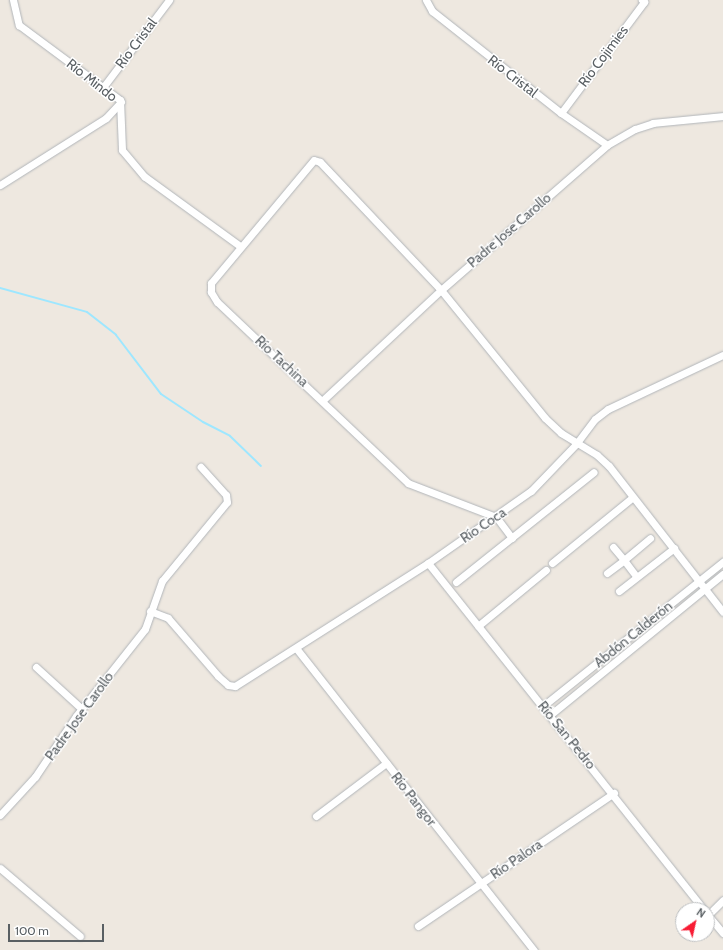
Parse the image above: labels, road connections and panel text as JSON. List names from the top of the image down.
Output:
{
  "streets": {
    "street": [
      "Río Cristal",
      "Río Cojimies",
      "Río Mindo",
      "Padre Jose Carollo",
      "Río Tachina",
      "Río Coca",
      "Abdón Calderón",
      "Río San Pedro",
      "Río Pangor",
      "Río Palora"
    ]
  },
  "crossings": [
    ["Río Cristal", "Río Cojimies"],
    ["Río Cristal", "Río Mindo"],
    ["Río Cristal", "Padre Jose Carollo"],
    ["Río Mindo", "Río Tachina"],
    ["Padre Jose Carollo", "Río Tachina"],
    ["Padre Jose Carollo", "Río Coca"],
    ["Río Tachina", "Río Coca"],
    ["Río Coca", "Río San Pedro"],
    ["Río Coca", "Río Pangor"],
    ["Abdón Calderón", "Río San Pedro"],
    ["Río San Pedro", "Río Palora"],
    ["Río Pangor", "Río Palora"]
  ],
  "scale_bar": "100 m",
  "north": "top right"
}
